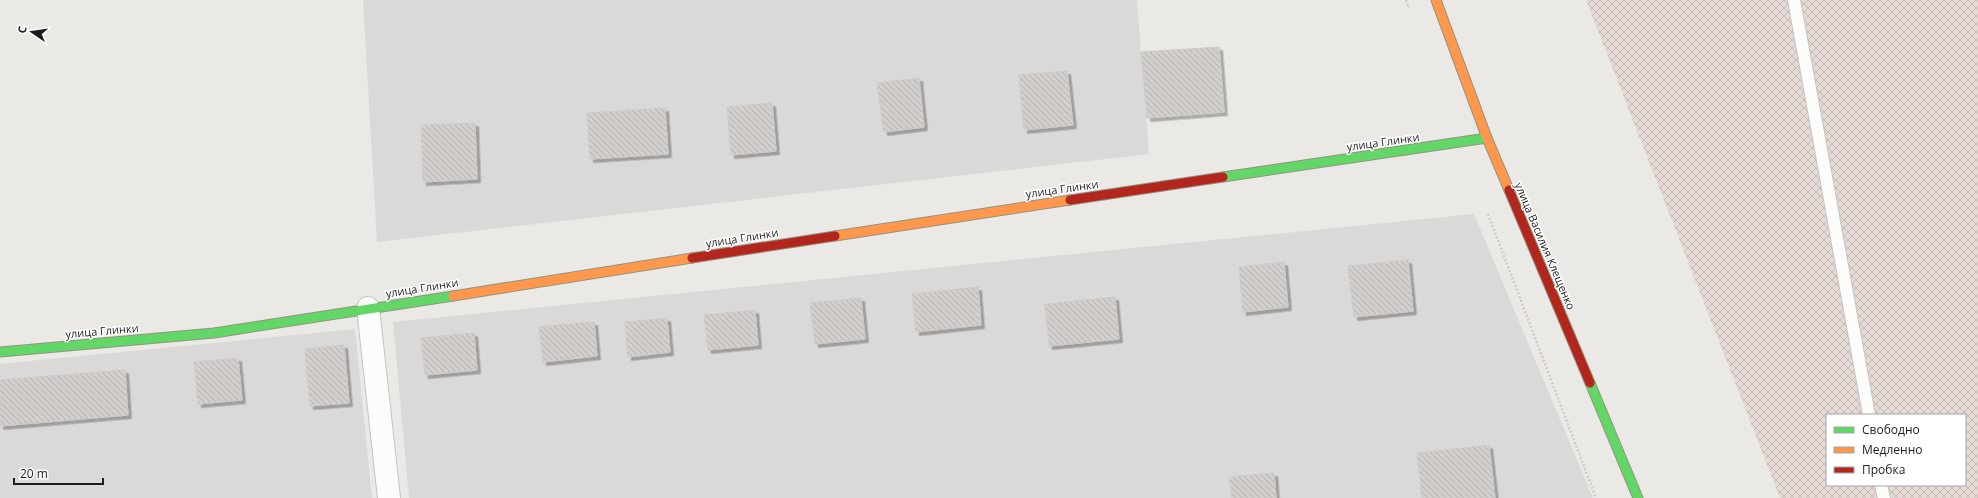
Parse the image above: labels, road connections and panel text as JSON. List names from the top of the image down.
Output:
{
  "streets": {
    "street": ["улица Глинки", "улица Василия Клещенко"]
  },
  "crossings": [
    ["улица Глинки", "улица Василия Клещенко"]
  ],
  "legend": ["Свободно", "Медленно", "Пробка"],
  "scale_bar": "20 m",
  "north": "left"
}
